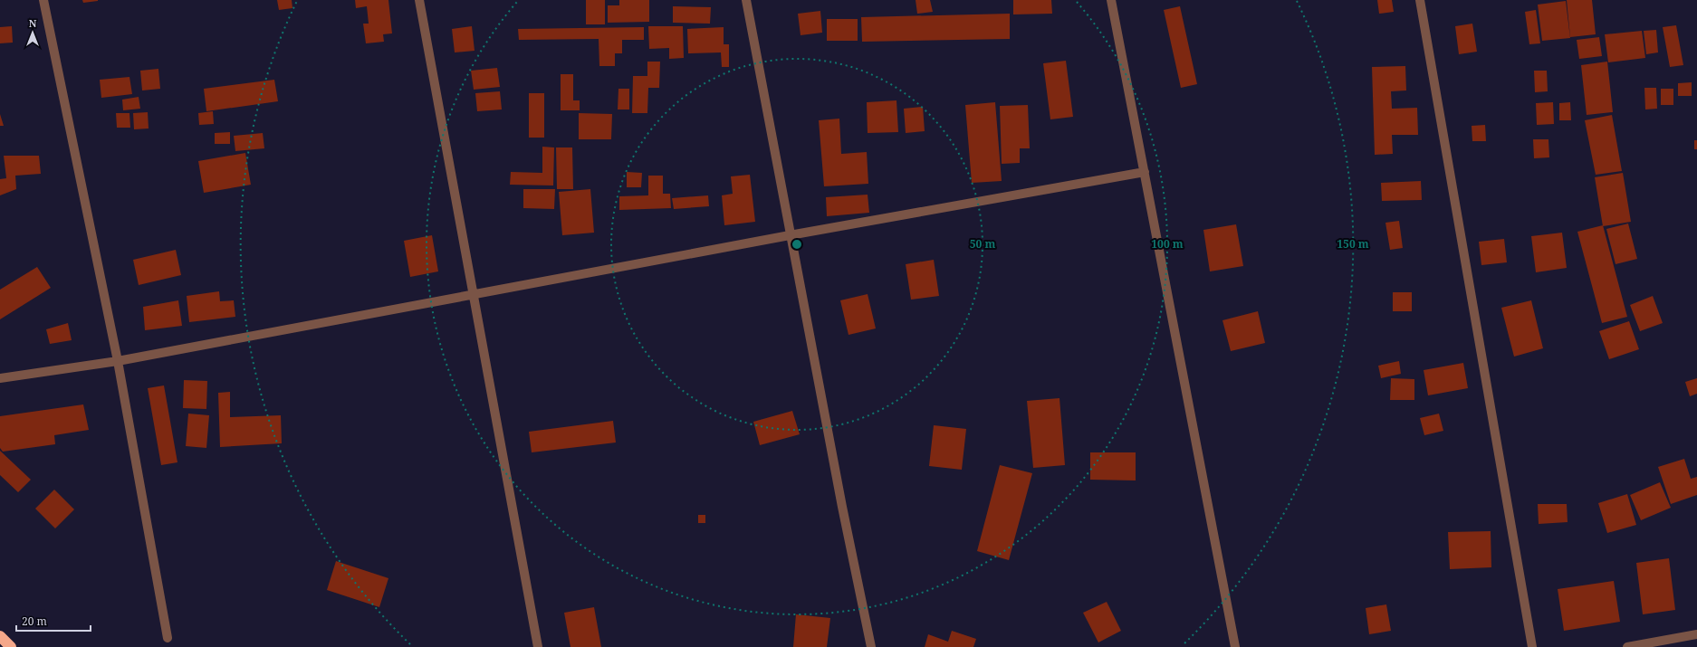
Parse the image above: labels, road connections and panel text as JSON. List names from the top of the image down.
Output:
{
  "scale_bar": "20 m",
  "north": "top",
  "rings": ["50 m", "100 m", "150 m"]
}
